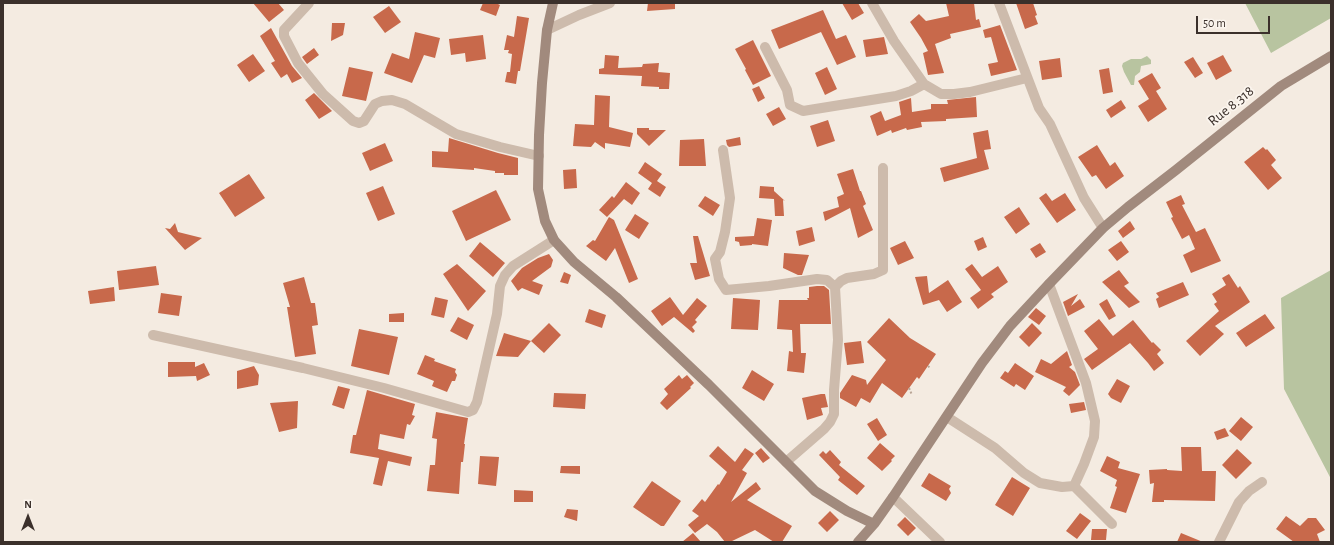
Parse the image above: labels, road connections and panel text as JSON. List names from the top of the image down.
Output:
{
  "streets": {
    "main road": ["Rue 8.318"]
  },
  "scale_bar": "50 m",
  "north": "top"
}
